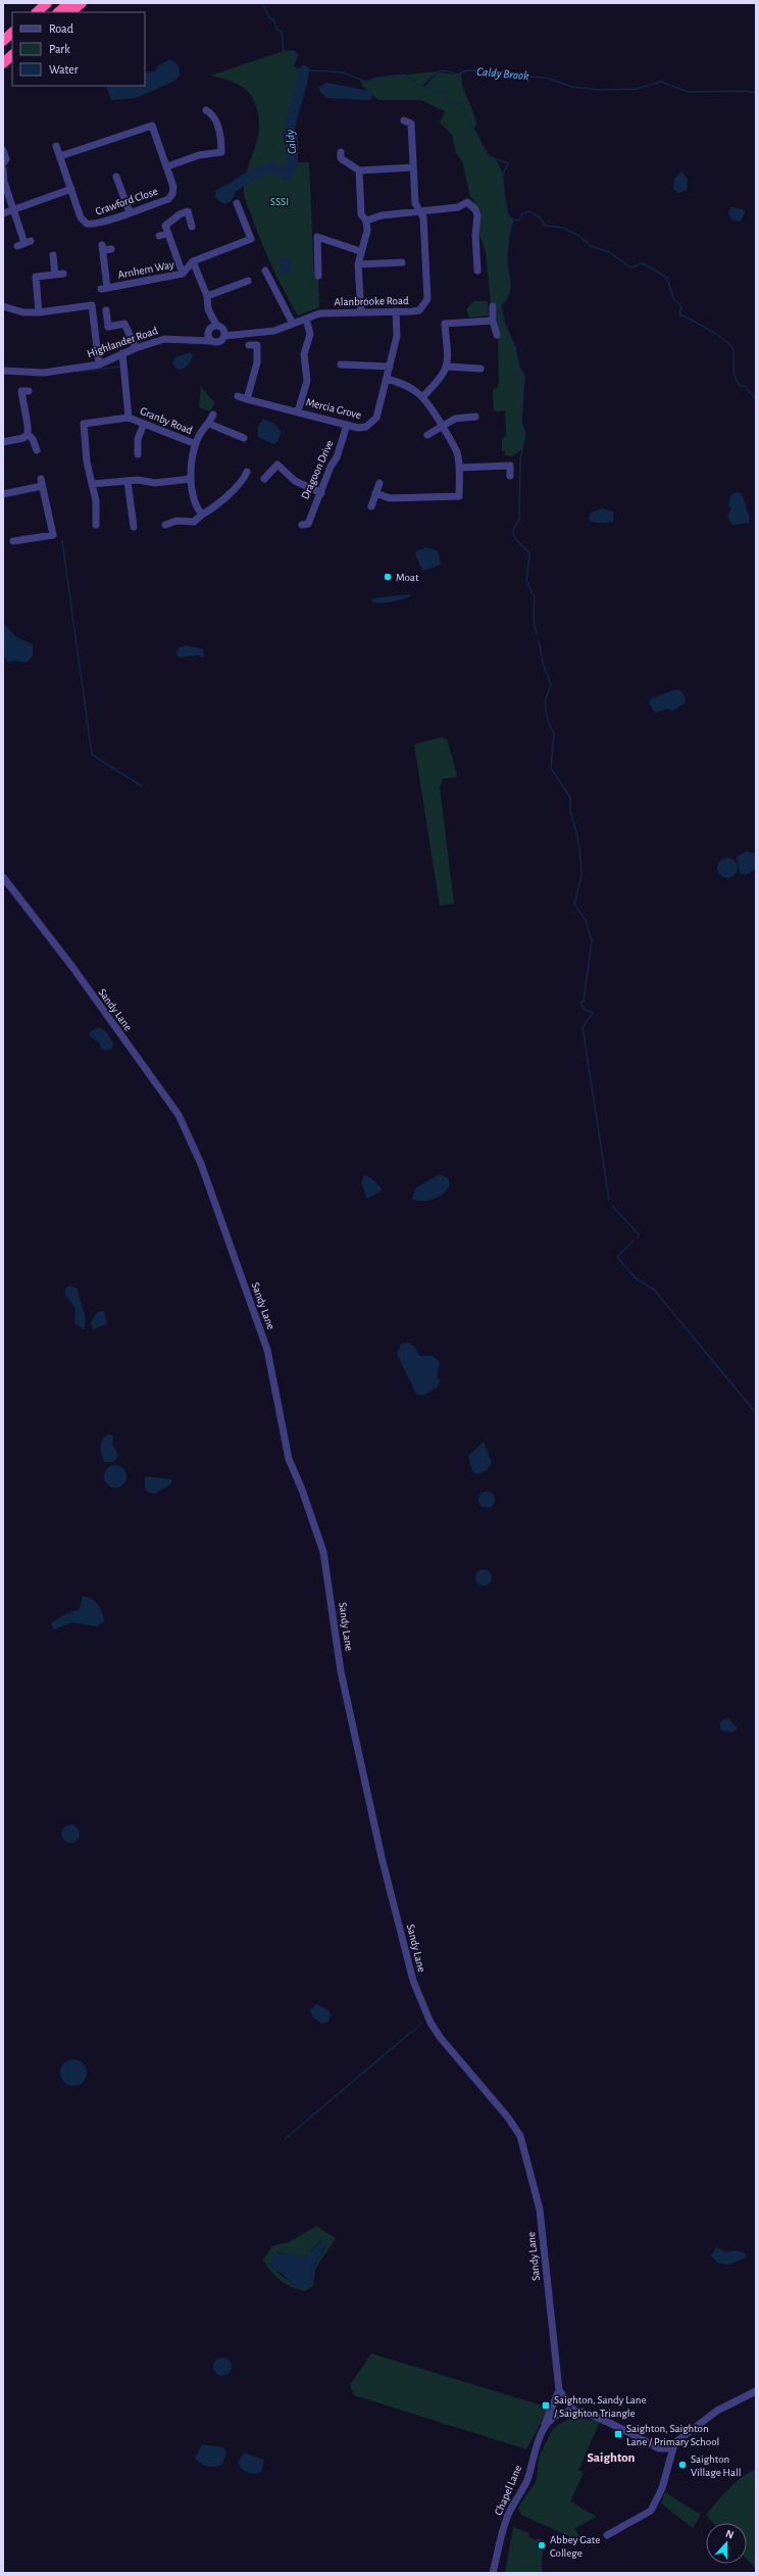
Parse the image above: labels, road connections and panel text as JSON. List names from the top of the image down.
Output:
{
  "streets": {
    "street": [
      "Crawford Close",
      "Arnhem Way",
      "Alanbrooke Road",
      "Highlander Road",
      "Mercia Grove",
      "Granby Road",
      "Dragoon Drive",
      "Sandy Lane",
      "Chapel Lane"
    ]
  },
  "crossings": [
    ["Alanbrooke Road", "Highlander Road"],
    ["Alanbrooke Road", "Mercia Grove"],
    ["Mercia Grove", "Dragoon Drive"]
  ],
  "districts": ["Saighton"],
  "water": ["Caldy Brook", "Caldy"],
  "parks": ["SSSI"],
  "places": {
    "other": ["Moat", "Saighton Village Hall", "Abbey Gate College"],
    "transit": ["Saighton, Sandy Lane / Saighton Triangle", "Saighton, Saighton Lane / Primary School"]
  },
  "legend": ["Road", "Park", "Water"],
  "north": "top"
}
